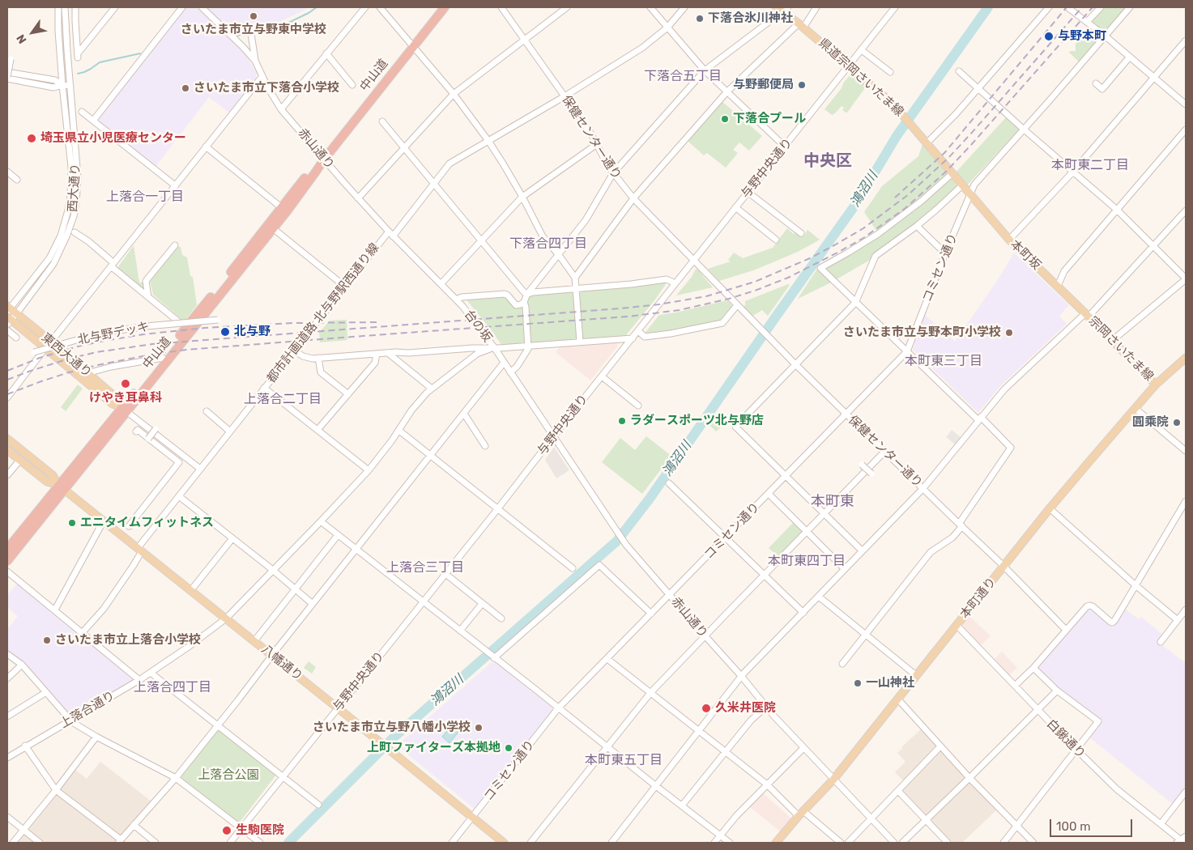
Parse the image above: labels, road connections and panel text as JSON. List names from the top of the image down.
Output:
{
  "streets": {
    "highway": ["中山道"],
    "main road": [
      "県道宗岡さいたま線",
      "本町坂",
      "宗岡さいたま線",
      "東西大通り",
      "本町通り",
      "八幡通り"
    ],
    "street": [
      "保健センター通り",
      "赤山通り",
      "与野中央通り",
      "西大通り",
      "コミセン通り",
      "都市計画道路 北与野駅西通り線",
      "台の坂",
      "北与野デッキ",
      "上落合通り",
      "白鍬通り"
    ]
  },
  "crossings": [
    ["中山道", "赤山通り"],
    ["中山道", "東西大通り"],
    ["中山道", "八幡通り"],
    ["県道宗岡さいたま線", "与野中央通り"],
    ["県道宗岡さいたま線", "本町坂"],
    ["県道宗岡さいたま線", "コミセン通り"],
    ["保健センター通り", "与野中央通り"],
    ["保健センター通り", "コミセン通り"],
    ["保健センター通り", "本町通り"],
    ["赤山通り", "与野中央通り"],
    ["赤山通り", "コミセン通り"],
    ["赤山通り", "都市計画道路 北与野駅西通り線"],
    ["赤山通り", "台の坂"],
    ["赤山通り", "本町通り"],
    ["与野中央通り", "八幡通り"],
    ["西大通り", "東西大通り"],
    ["本町坂", "コミセン通り"],
    ["本町坂", "宗岡さいたま線"],
    ["コミセン通り", "八幡通り"],
    ["都市計画道路 北与野駅西通り線", "八幡通り"],
    ["台の坂", "上落合通り"],
    ["宗岡さいたま線", "本町通り"],
    ["本町通り", "白鍬通り"],
    ["八幡通り", "上落合通り"]
  ],
  "districts": [
    "下落合五丁目",
    "中央区",
    "本町東二丁目",
    "上落合一丁目",
    "下落合四丁目",
    "本町東三丁目",
    "上落合二丁目",
    "本町東",
    "本町東四丁目",
    "上落合三丁目",
    "上落合四丁目",
    "本町東五丁目"
  ],
  "water": ["鴻沼川"],
  "parks": ["上落合公園"],
  "places": [
    "さいたま市立与野東中学校",
    "下落合氷川神社",
    "与野本町",
    "与野郵便局",
    "さいたま市立下落合小学校",
    "下落合プール",
    "埼玉県立小児医療センター",
    "北与野",
    "さいたま市立与野本町小学校",
    "けやき耳鼻科",
    "ラダースポーツ北与野店",
    "圓乘院",
    "エニタイムフィットネス",
    "さいたま市立上落合小学校",
    "一山神社",
    "久米井医院",
    "さいたま市立与野八幡小学校",
    "上町ファイターズ本拠地",
    "生駒医院"
  ],
  "scale_bar": "100 m",
  "north": "bottom left"
}
